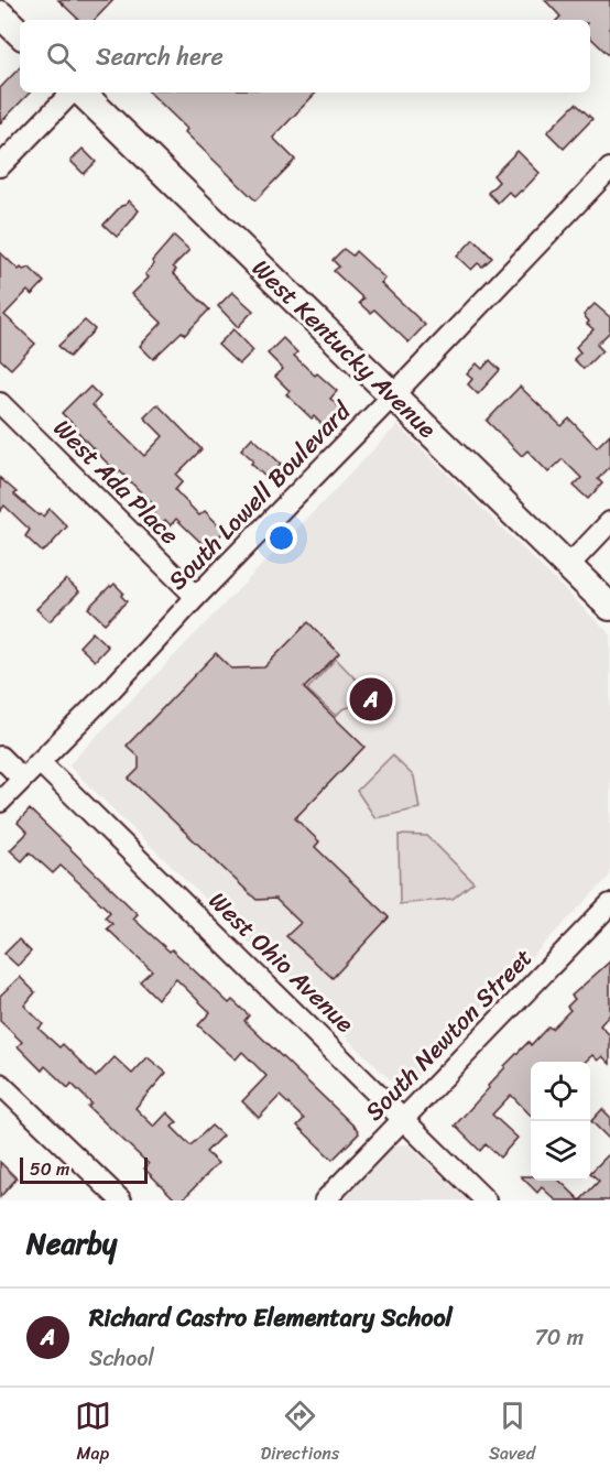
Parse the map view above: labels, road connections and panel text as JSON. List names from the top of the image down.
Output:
{
  "streets": {
    "street": [
      "West Kentucky Avenue",
      "West Ada Place",
      "South Lowell Boulevard",
      "West Ohio Avenue",
      "South Newton Street"
    ]
  },
  "crossings": [
    ["West Kentucky Avenue", "South Lowell Boulevard"],
    ["West Ada Place", "South Lowell Boulevard"],
    ["South Lowell Boulevard", "West Ohio Avenue"],
    ["West Ohio Avenue", "South Newton Street"]
  ],
  "scale_bar": "50 m",
  "page": {
    "search": "Search here",
    "pins": "A",
    "scale": "50 m",
    "heading": "Nearby",
    "list": [
      {
        "mark": "A",
        "name": "Richard Castro Elementary School",
        "note": "School",
        "value": "70 m"
      }
    ],
    "nav": ["Map", "Directions", "Saved"]
  }
}
